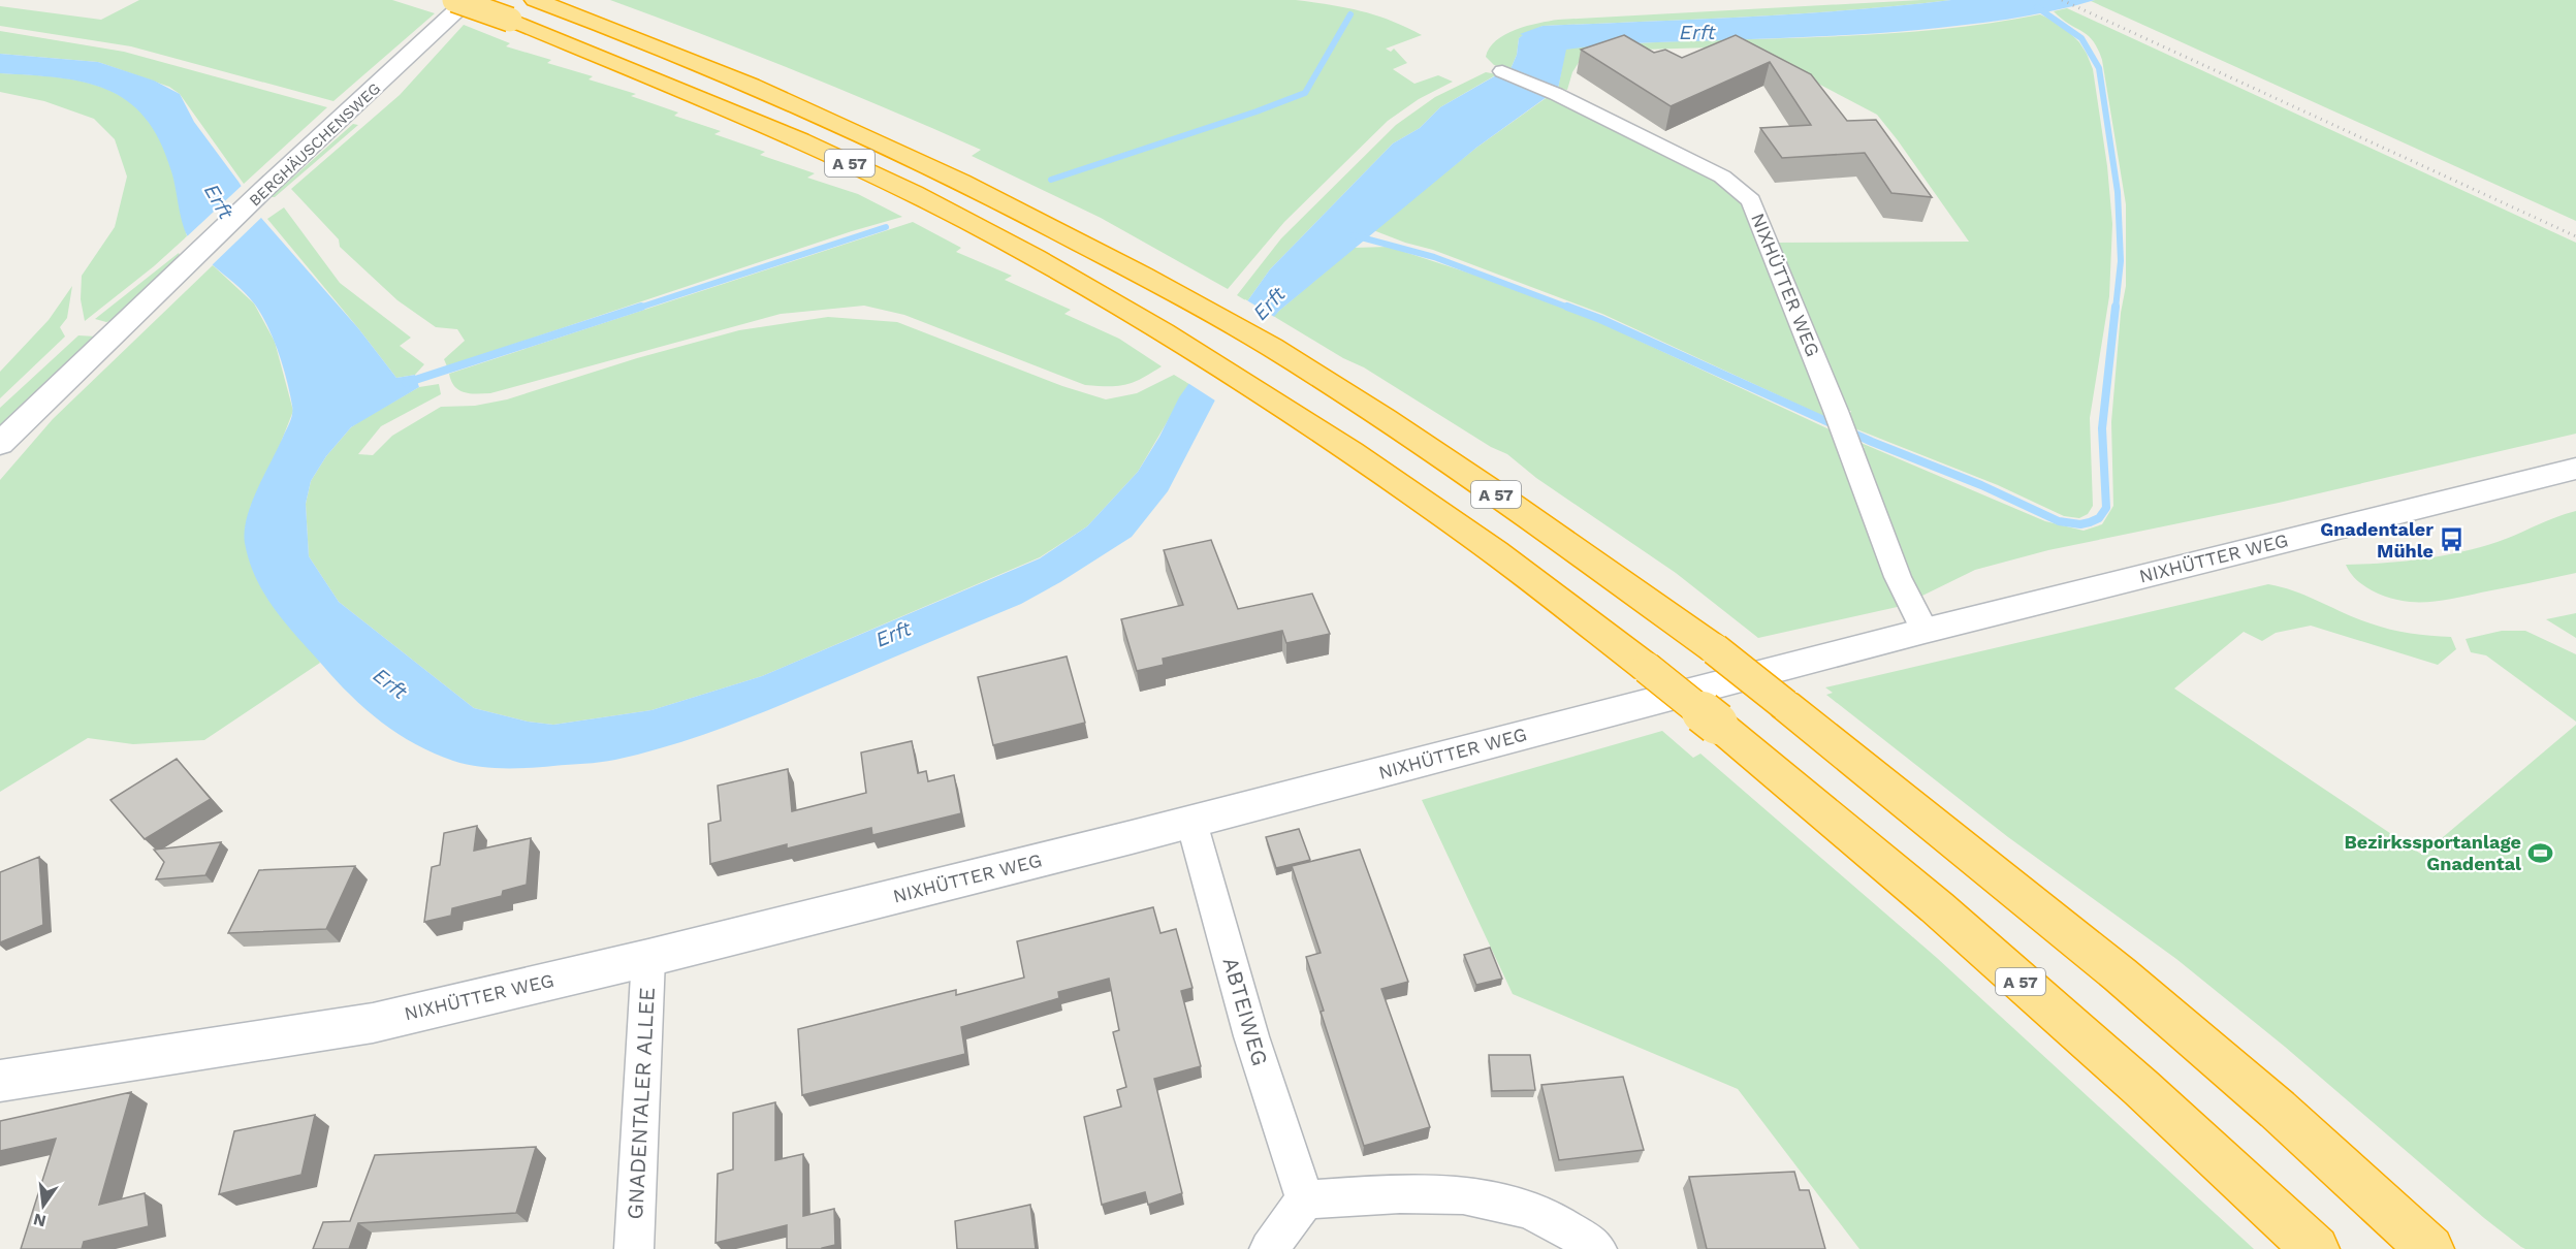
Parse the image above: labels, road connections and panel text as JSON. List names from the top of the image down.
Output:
{
  "streets": {
    "highway": ["A 57"],
    "main road": ["BERGHÄUSCHENSWEG", "NIXHÜTTER WEG"],
    "street": ["ABTEIWEG", "GNADENTALER ALLEE"]
  },
  "crossings": [
    ["NIXHÜTTER WEG", "ABTEIWEG"],
    ["NIXHÜTTER WEG", "GNADENTALER ALLEE"]
  ],
  "water": ["Erft"],
  "places": {
    "bus stop": ["Gnadentaler Mühle"],
    "sports": ["Bezirkssportanlage Gnadental"]
  },
  "north": "bottom"
}
